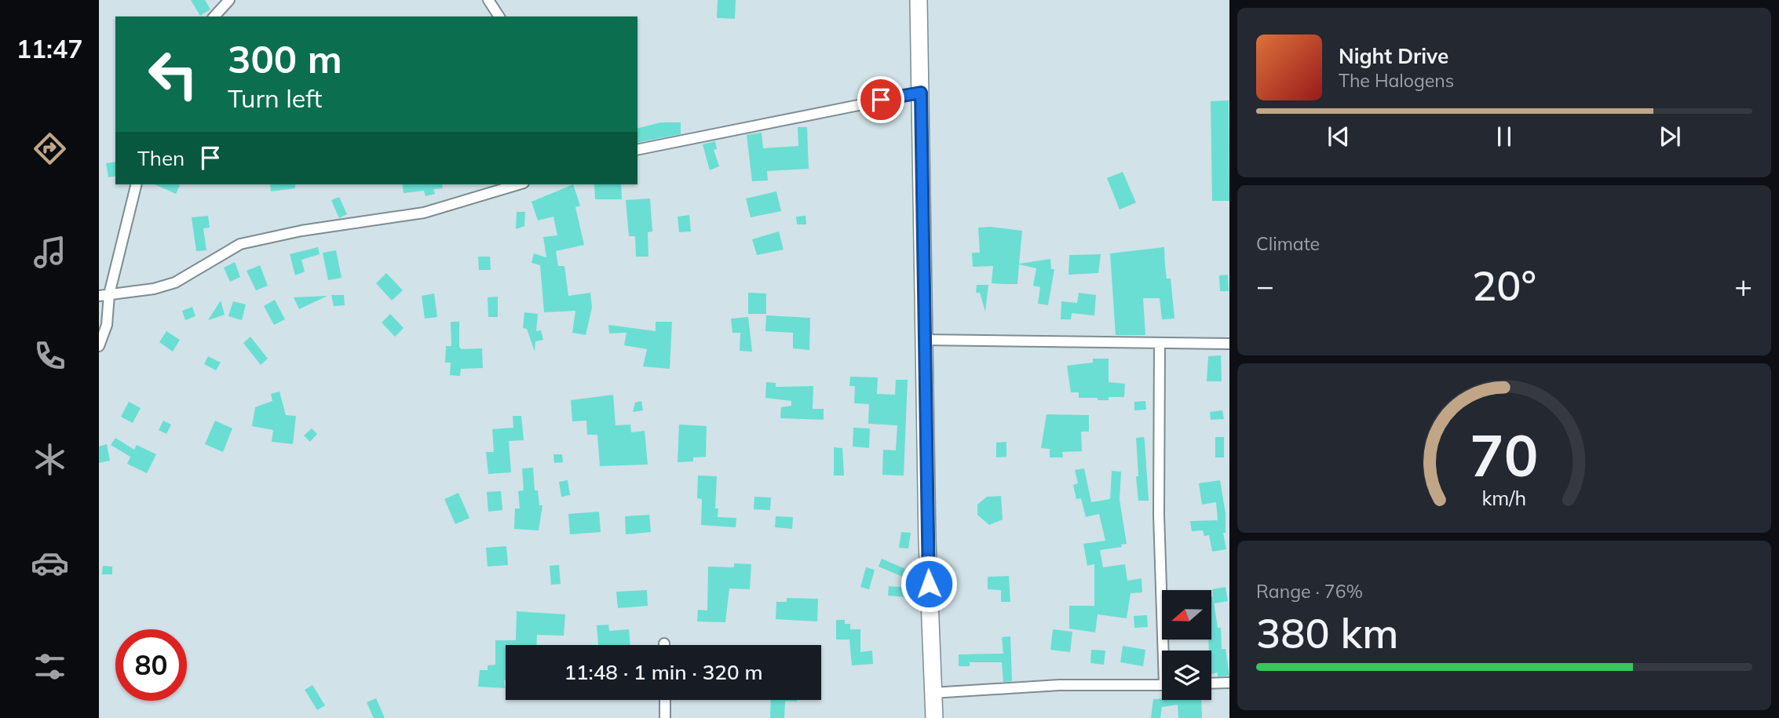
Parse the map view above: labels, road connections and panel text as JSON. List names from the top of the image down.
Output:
{
  "north": "left",
  "page": {
    "tabs": "11:47",
    "turn": ["300 m", "Turn left"],
    "song": ["Night Drive", "The Halogens"],
    "then": "Then",
    "tile": [
      "Climate",
      ["Range · 76%", "380 km"]
    ],
    "heat": ["−", "20°", "+"],
    "limit": "80",
    "trip": "11:48 · 1 min · 320 m",
    "gauge": ["70", "km/h"]
  }
}
